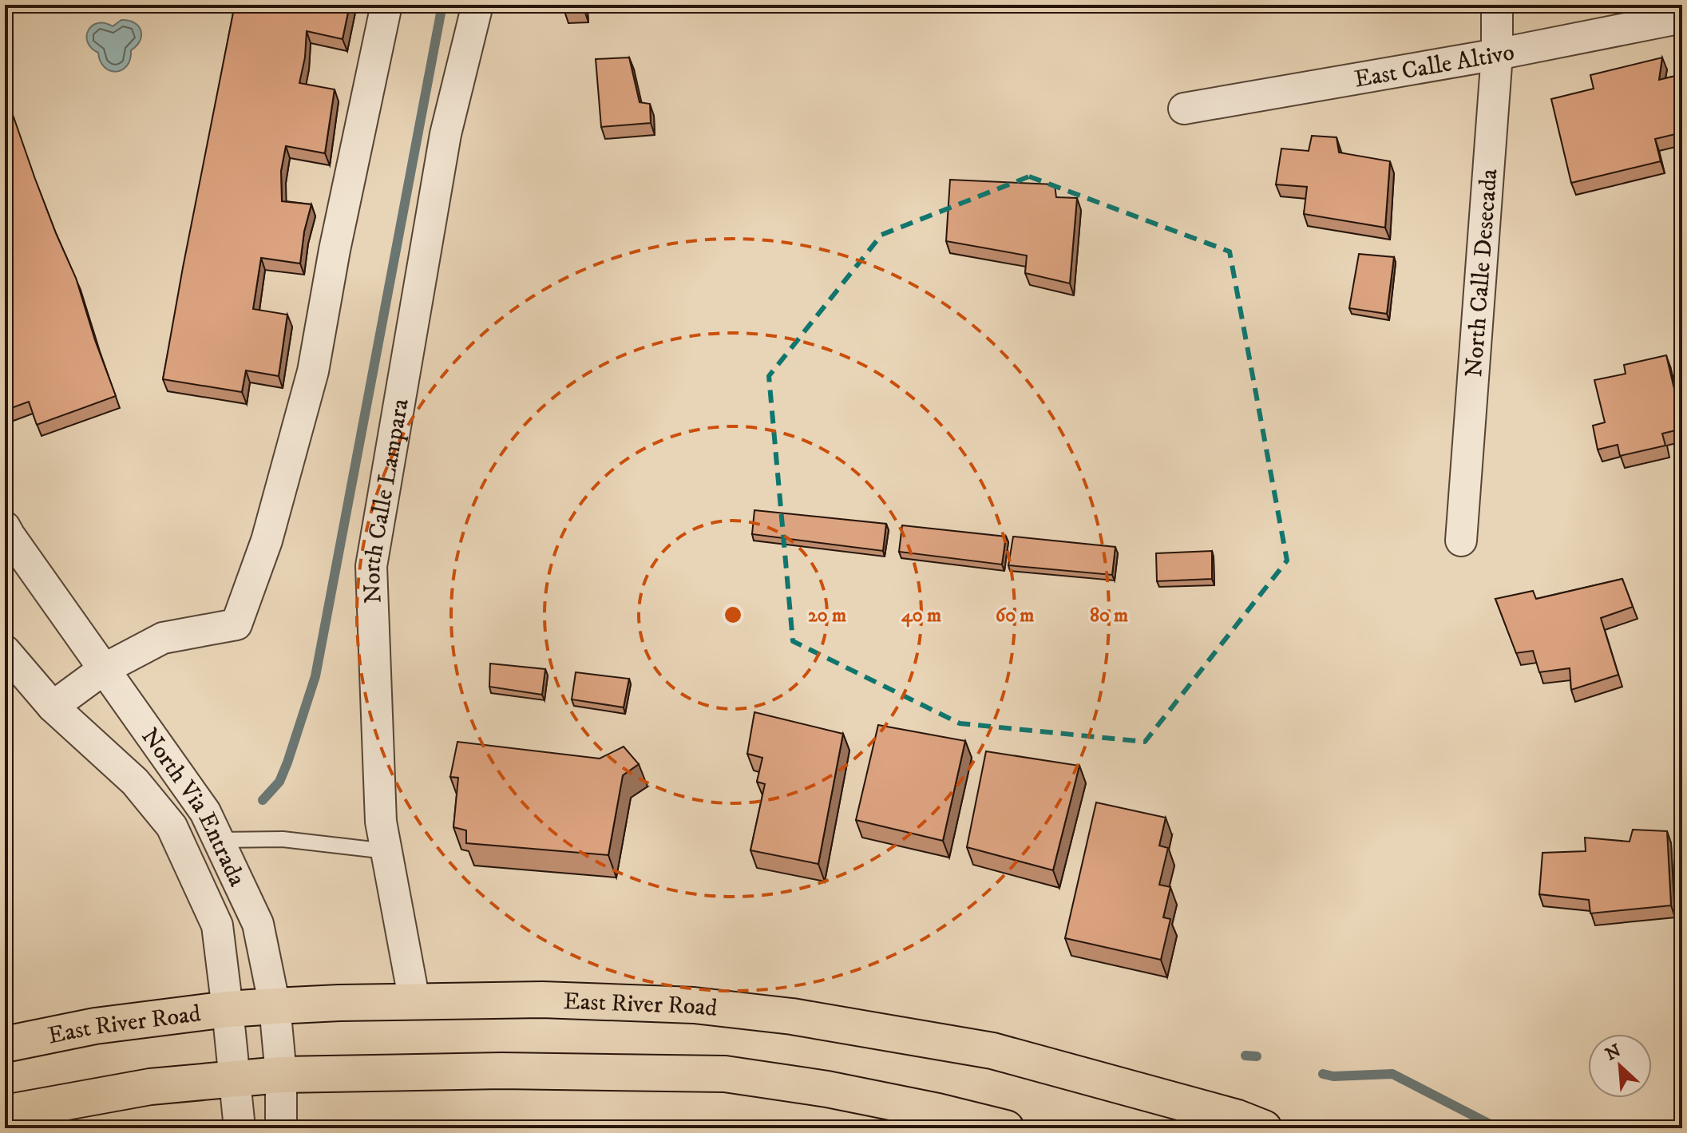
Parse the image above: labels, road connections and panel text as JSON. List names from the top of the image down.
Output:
{
  "streets": {
    "main road": ["East River Road"],
    "street": [
      "East Calle Altivo",
      "North Calle Desecada",
      "North Calle Lampara",
      "North Via Entrada"
    ]
  },
  "crossings": [
    ["East Calle Altivo", "North Calle Desecada"],
    ["North Calle Lampara", "East River Road"],
    ["North Via Entrada", "East River Road"]
  ],
  "north": "top left",
  "rings": [
    "20 m",
    "40 m",
    "60 m",
    "80 m"
  ]
}
